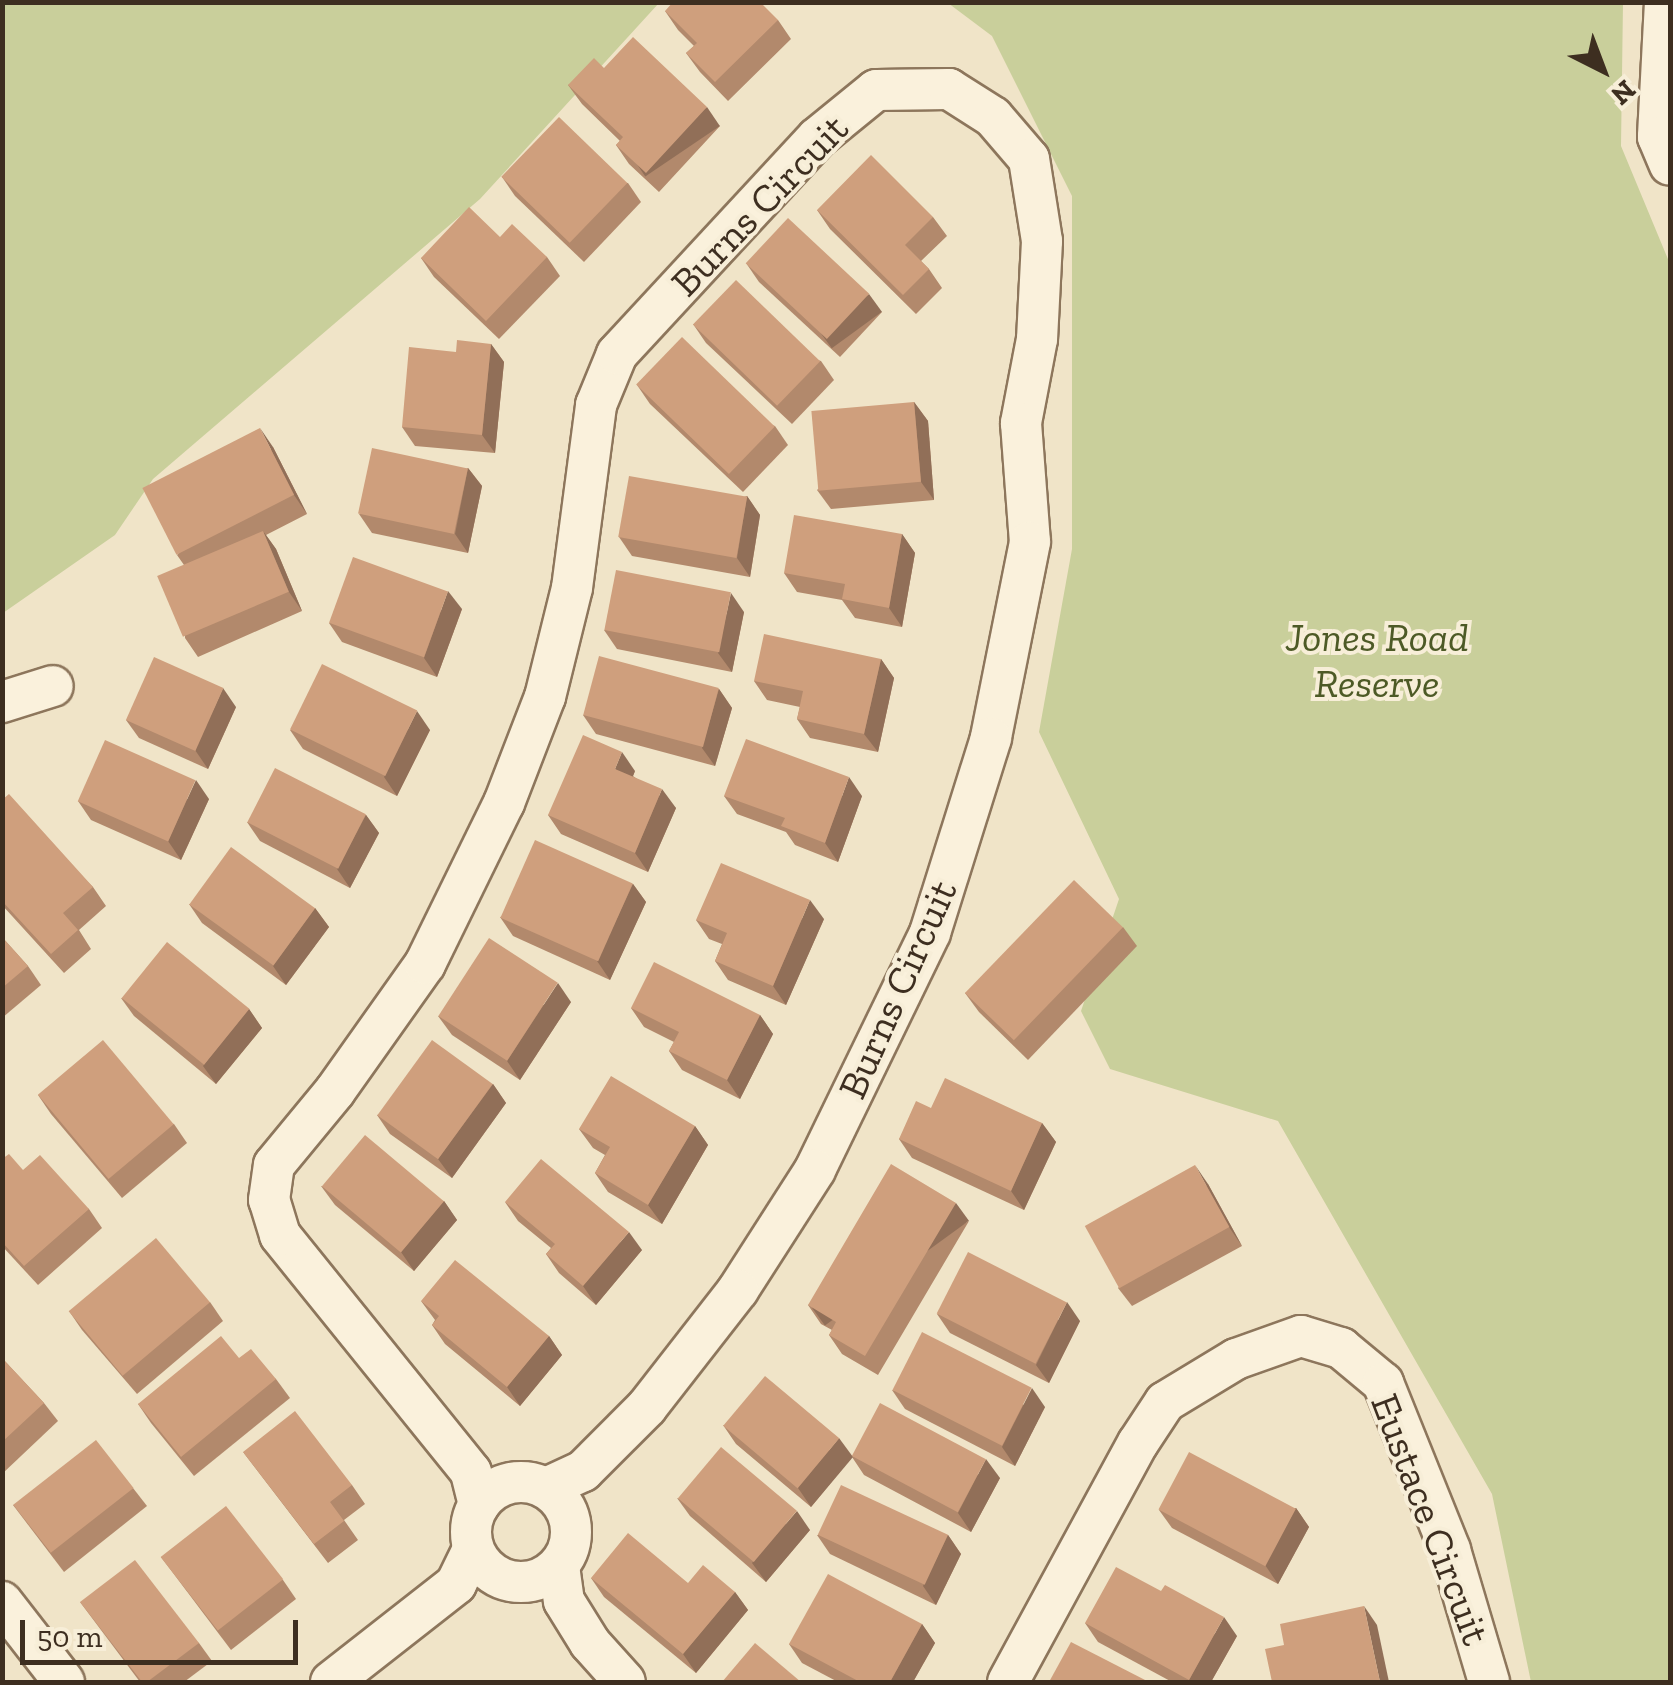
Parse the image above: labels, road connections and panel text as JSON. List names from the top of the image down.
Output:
{
  "streets": {
    "street": ["Burns Circuit", "Eustace Circuit"]
  },
  "parks": ["Jones Road Reserve"],
  "scale_bar": "50 m",
  "north": "bottom right"
}
